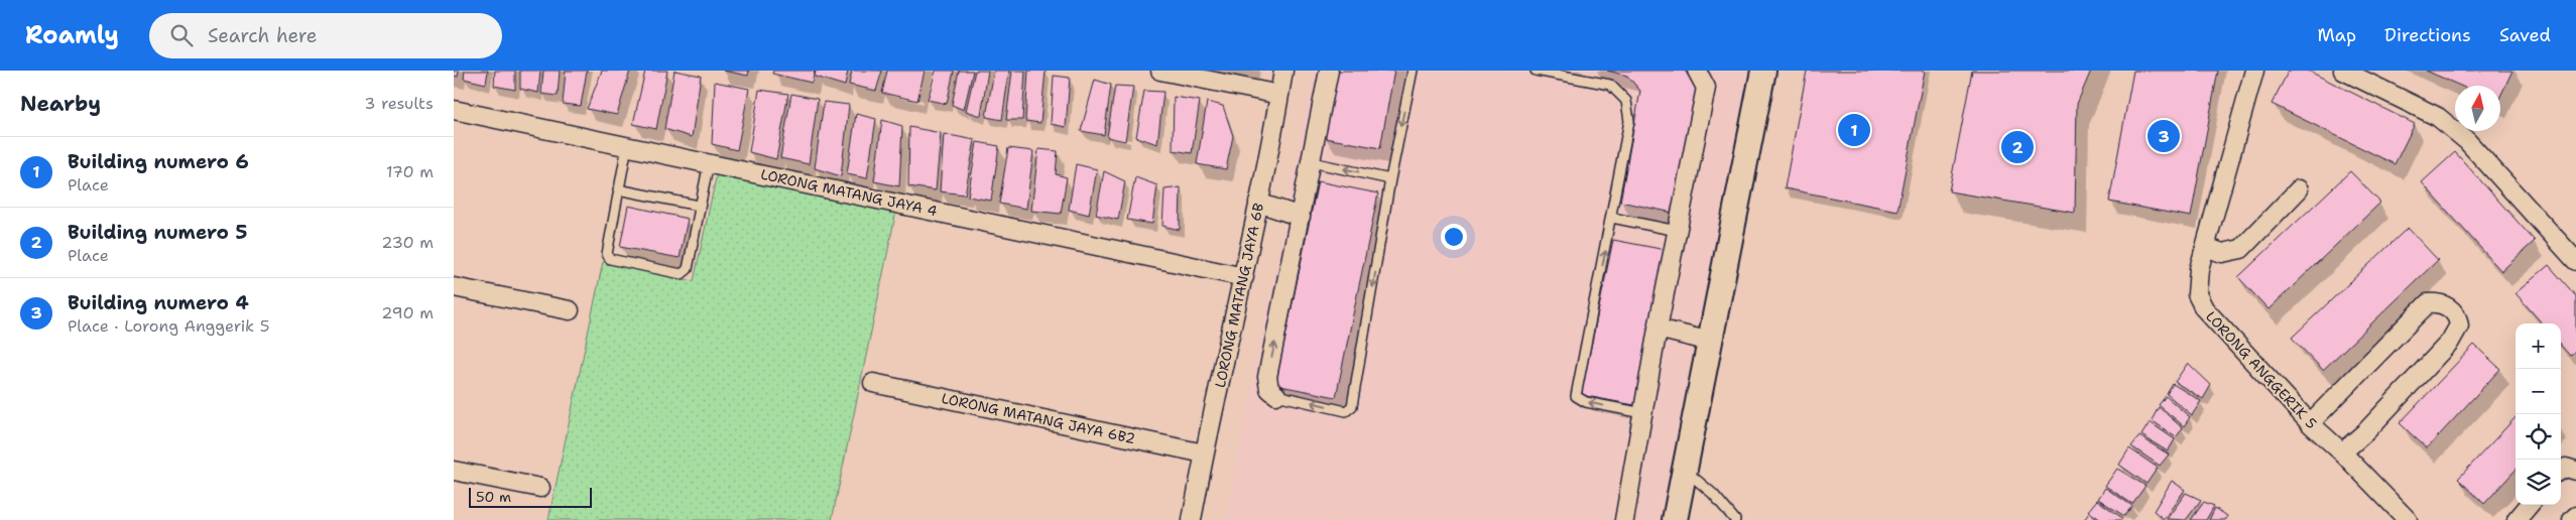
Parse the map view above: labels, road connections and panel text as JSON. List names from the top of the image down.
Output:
{
  "streets": {
    "street": [
      "LORONG MATANG JAYA 4",
      "LORONG MATANG JAYA 6B",
      "LORONG ANGGERIK 5",
      "LORONG MATANG JAYA 6B2"
    ]
  },
  "crossings": [
    ["LORONG MATANG JAYA 4", "LORONG MATANG JAYA 6B"],
    ["LORONG MATANG JAYA 6B", "LORONG MATANG JAYA 6B2"]
  ],
  "scale_bar": "50 m",
  "north": "top",
  "page": {
    "header": "Roamly",
    "search": "Search here",
    "nav": ["Map", "Directions", "Saved"],
    "heading": ["Nearby", "3 results"],
    "pins": ["1", "3", "2"],
    "list": [
      {
        "mark": "1",
        "name": "Building numero 6",
        "note": "Place",
        "value": "170 m"
      },
      {
        "mark": "2",
        "name": "Building numero 5",
        "note": "Place",
        "value": "230 m"
      },
      {
        "mark": "3",
        "name": "Building numero 4",
        "note": "Place · Lorong Anggerik 5",
        "value": "290 m"
      }
    ],
    "map_buttons": ["+", "−"],
    "scale": "50 m"
  }
}
